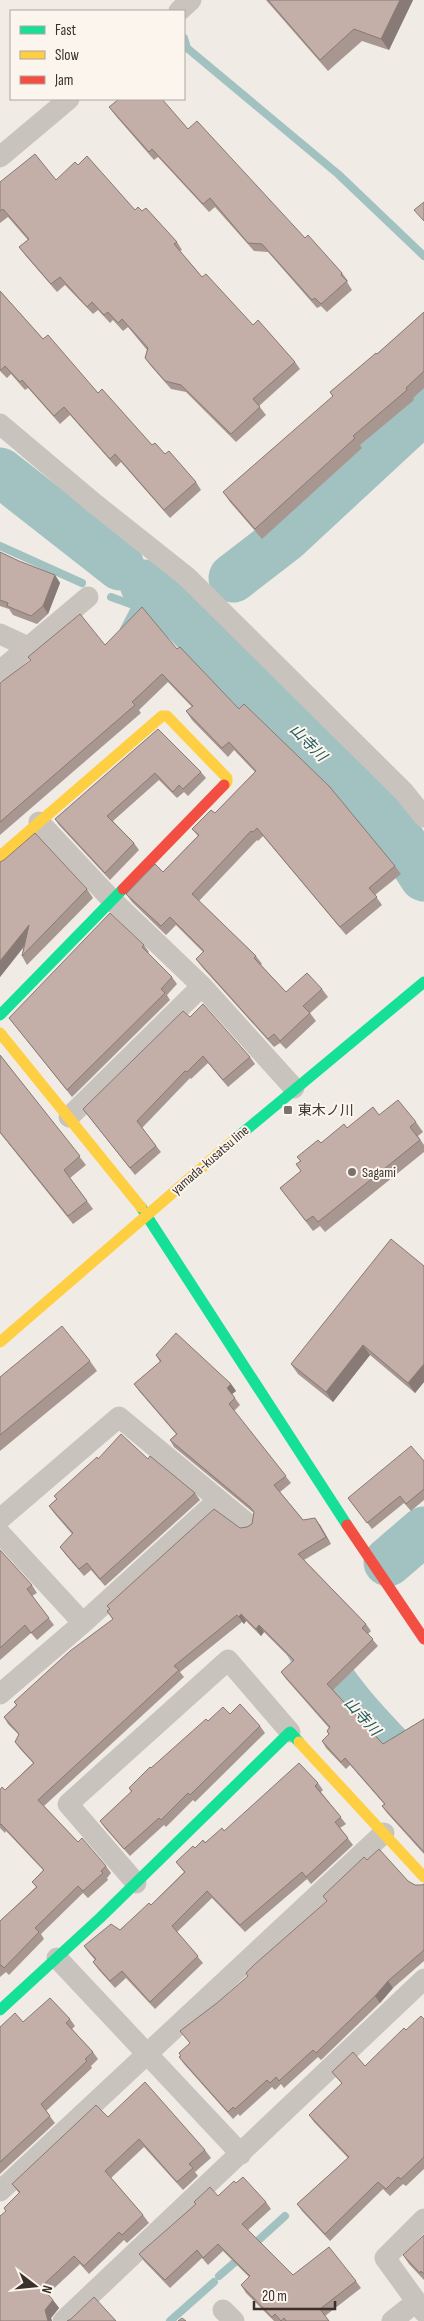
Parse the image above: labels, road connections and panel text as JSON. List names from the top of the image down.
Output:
{
  "streets": {
    "street": ["yamada-kusatsu line"]
  },
  "water": ["山寺川"],
  "places": {
    "transit": ["東木ノ川"],
    "other": ["Sagami"]
  },
  "legend": ["Fast", "Slow", "Jam"],
  "scale_bar": "20 m",
  "north": "right"
}
